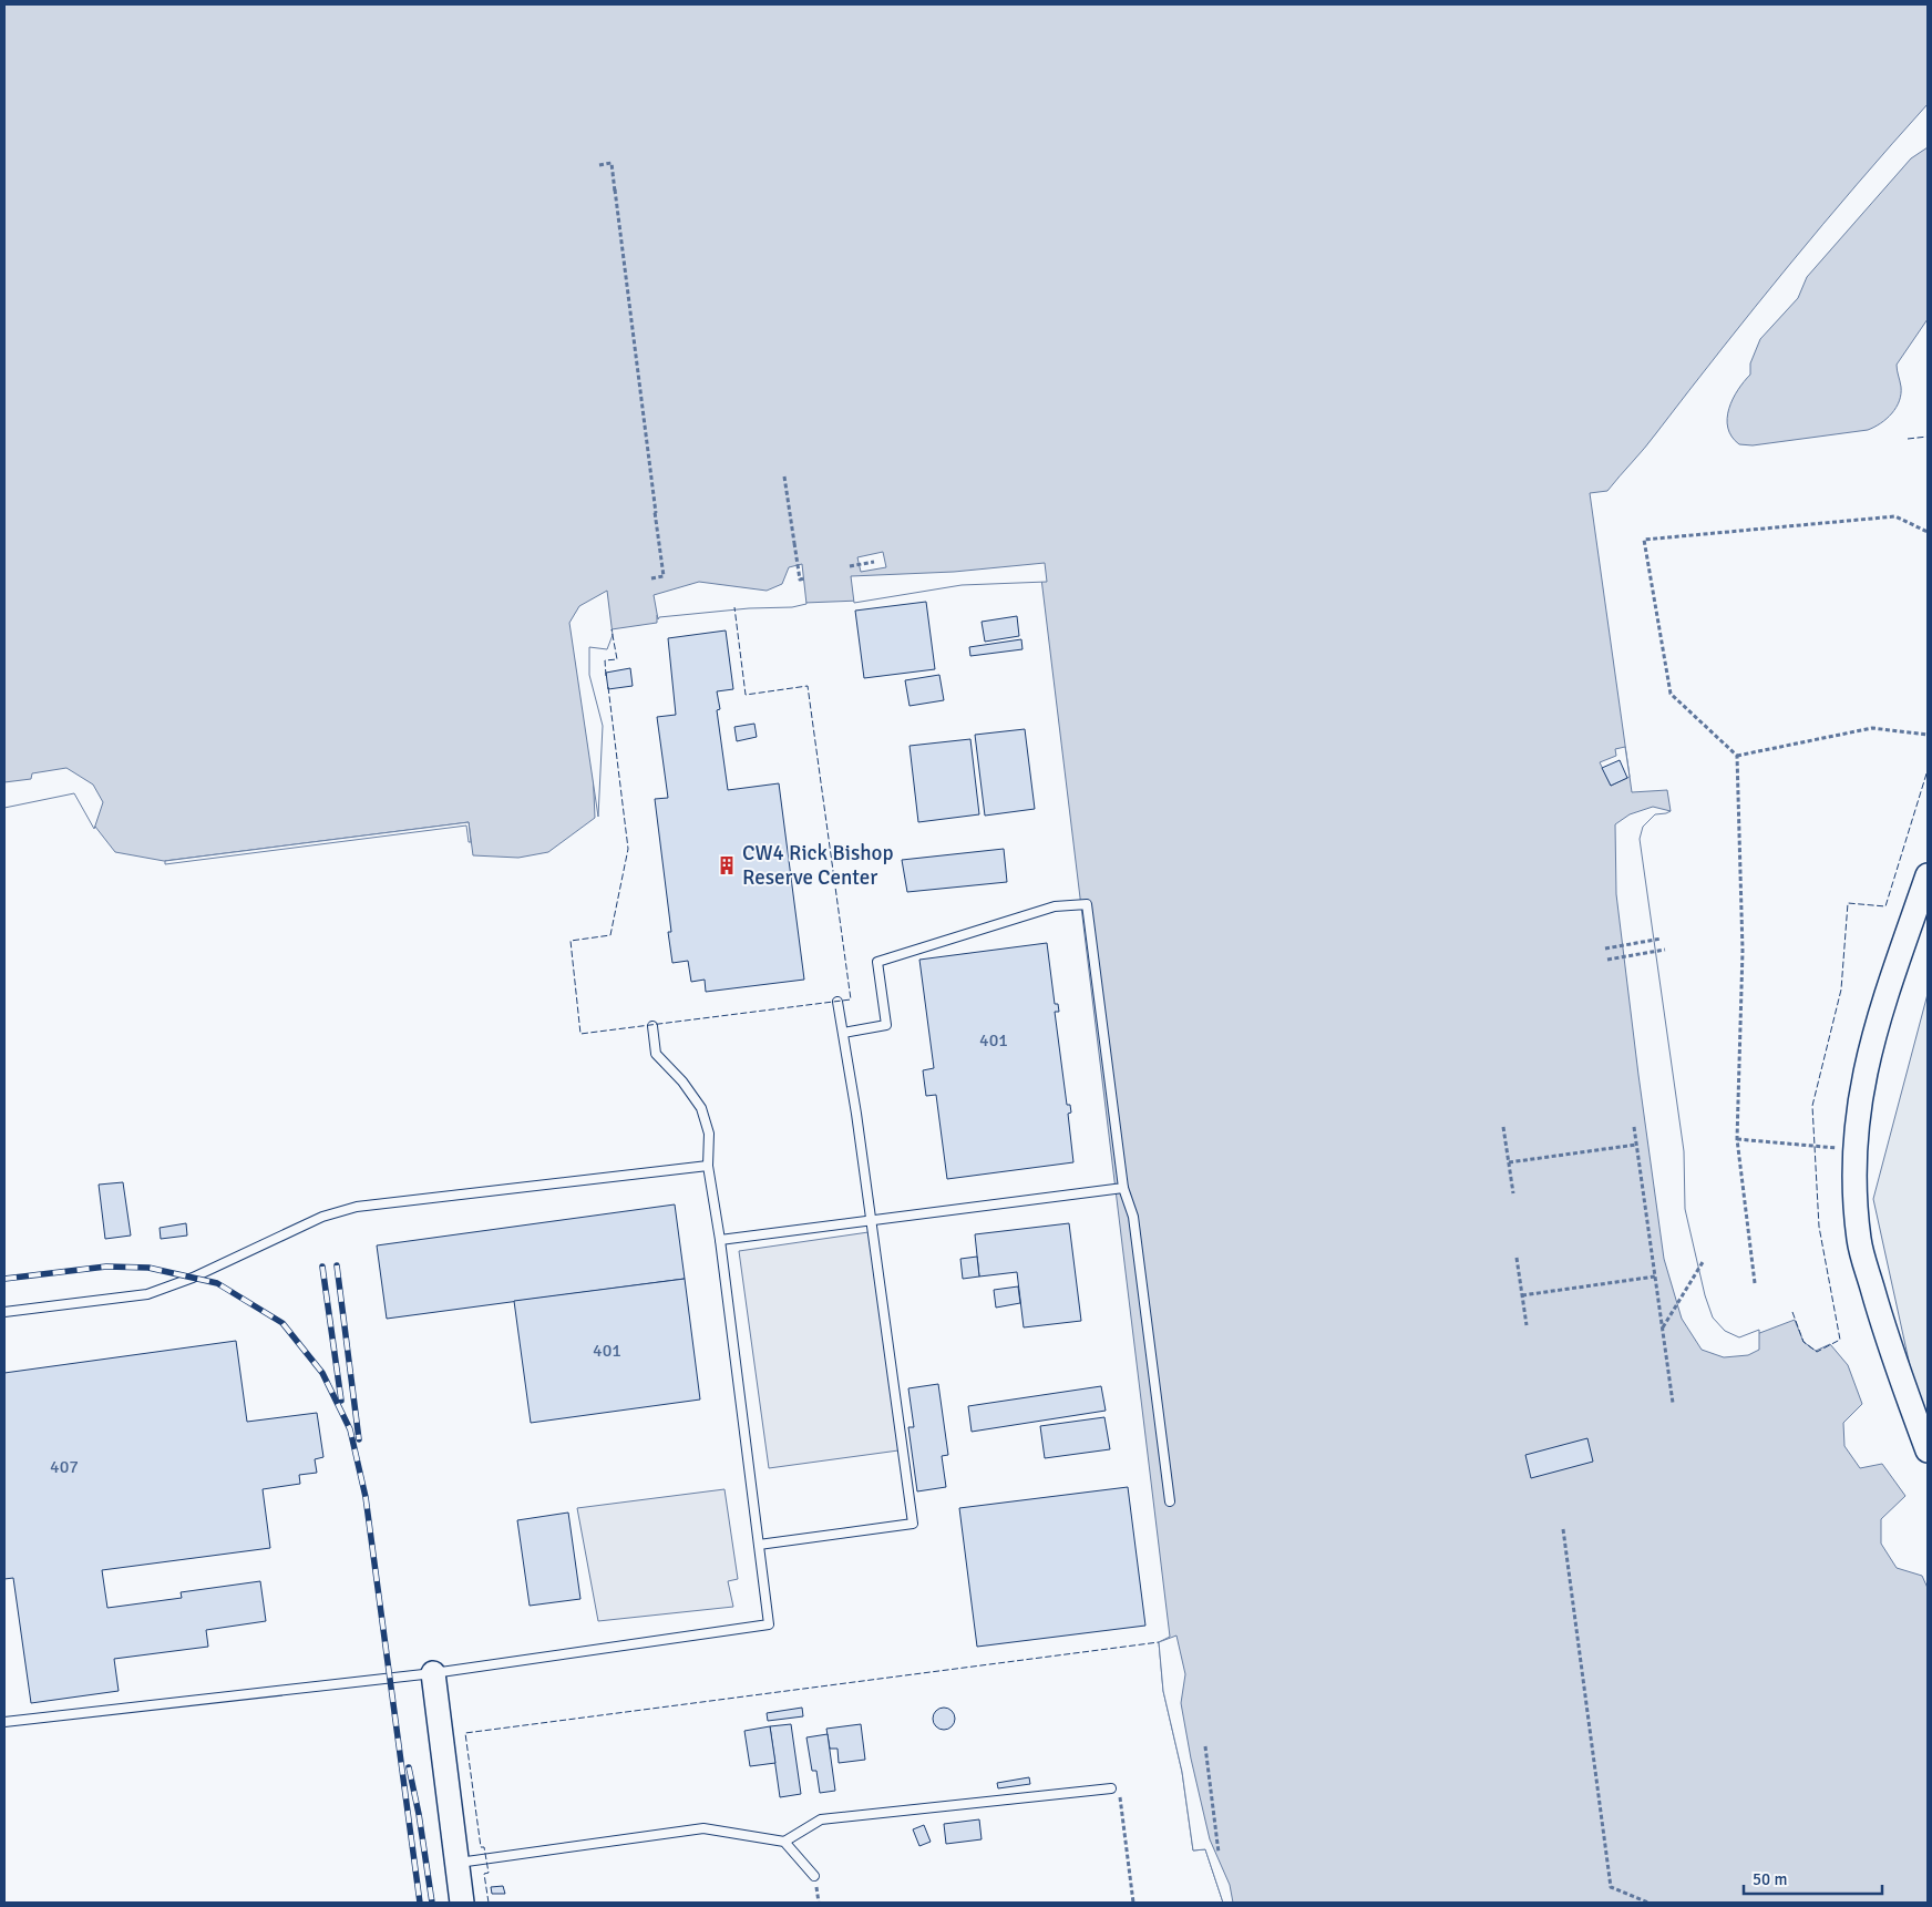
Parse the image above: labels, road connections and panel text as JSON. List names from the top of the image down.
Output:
{
  "places": {
    "building": ["CW4 Rick Bishop Reserve Center"]
  },
  "house_numbers": ["401", "401", "407"],
  "scale_bar": "50 m"
}
